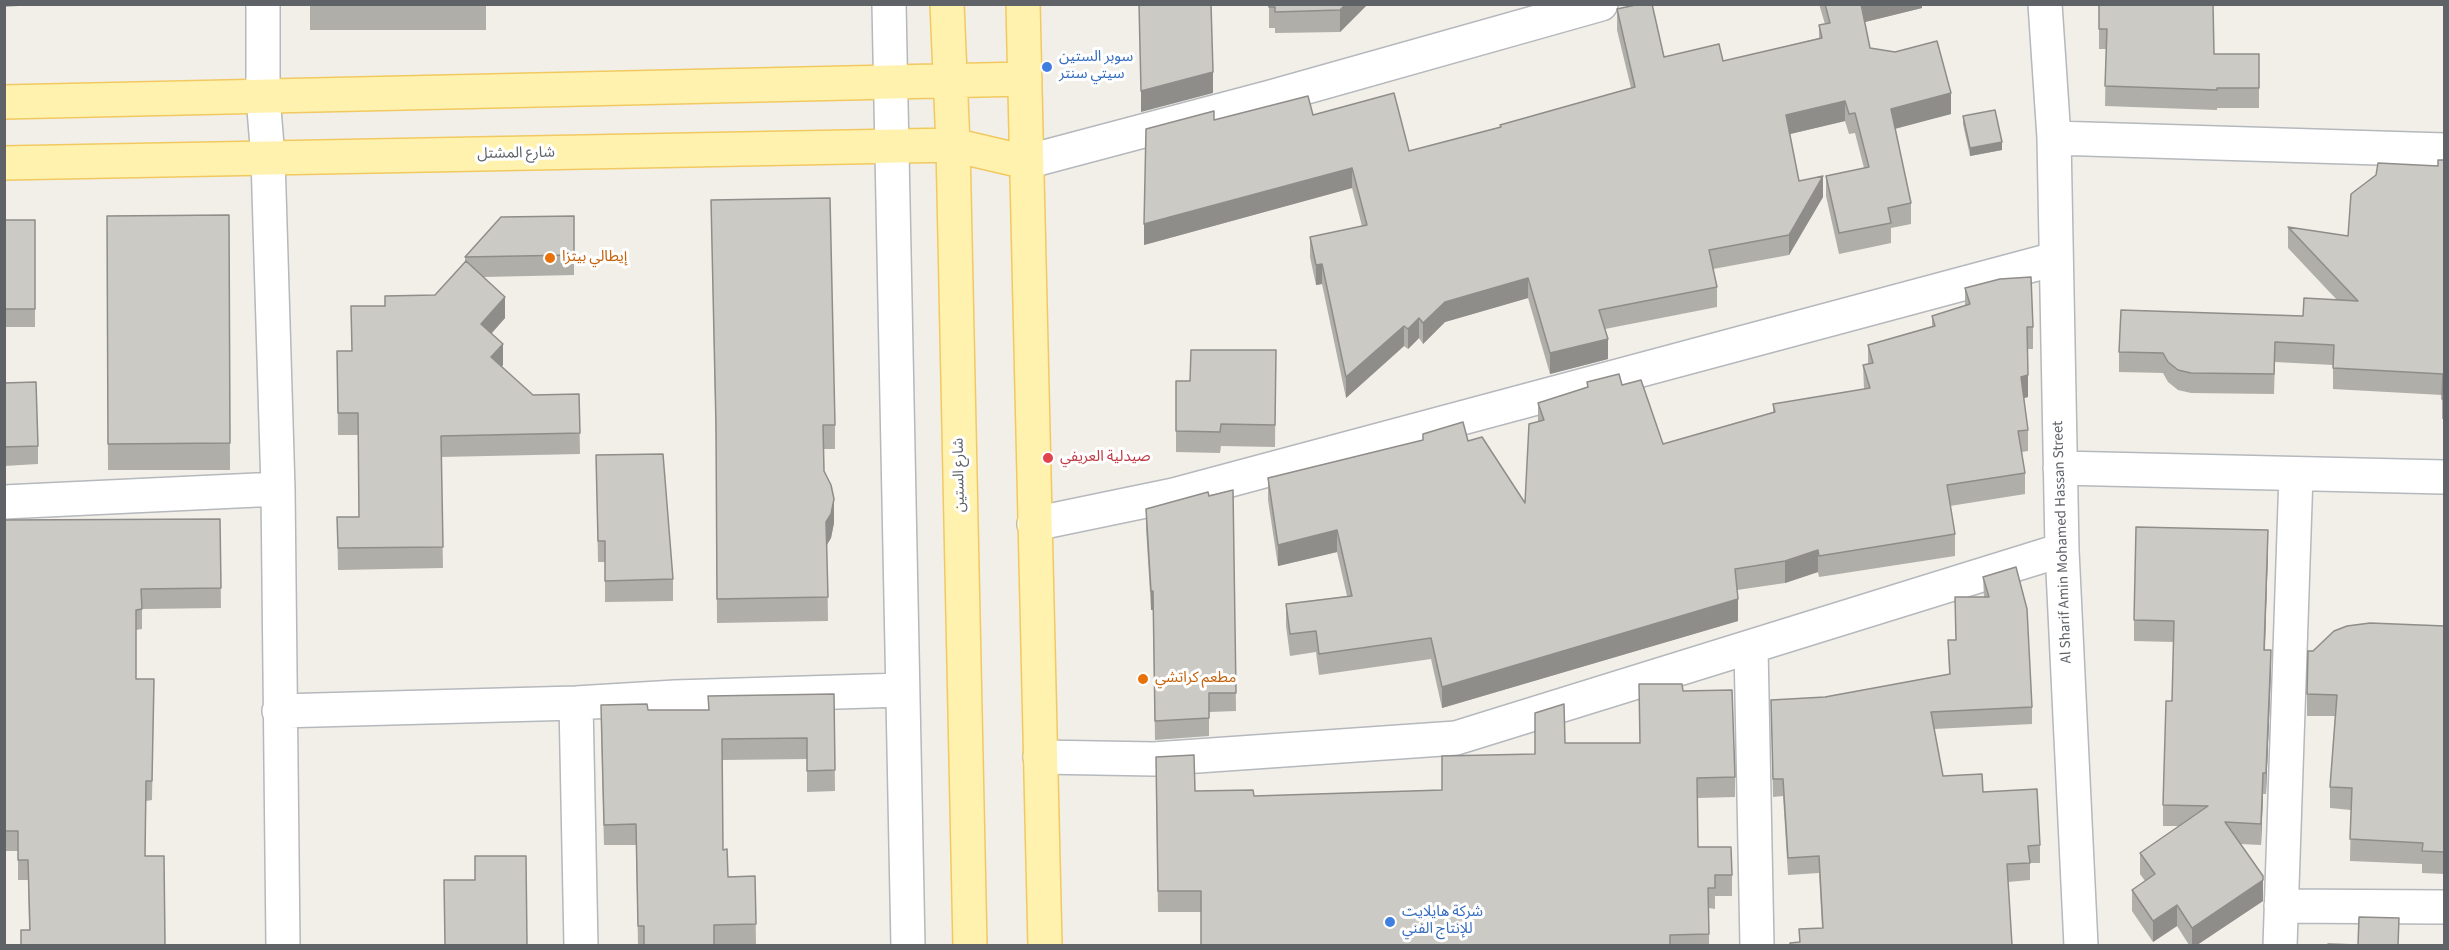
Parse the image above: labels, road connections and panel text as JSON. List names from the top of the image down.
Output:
{
  "streets": {
    "main road": ["شارع المشتل", "شارع الستين"],
    "street": ["Al Sharif Amin Mohamed Hassan Street"]
  },
  "crossings": [
    ["شارع المشتل", "شارع الستين"]
  ],
  "places": [
    "سوبر الستين سيتي سنتر",
    "إيطالي بيتزا",
    "صيدلية العريفي",
    "مطعم كراتشي",
    "شركة هايلايت للإنتاج الفني"
  ]
}
